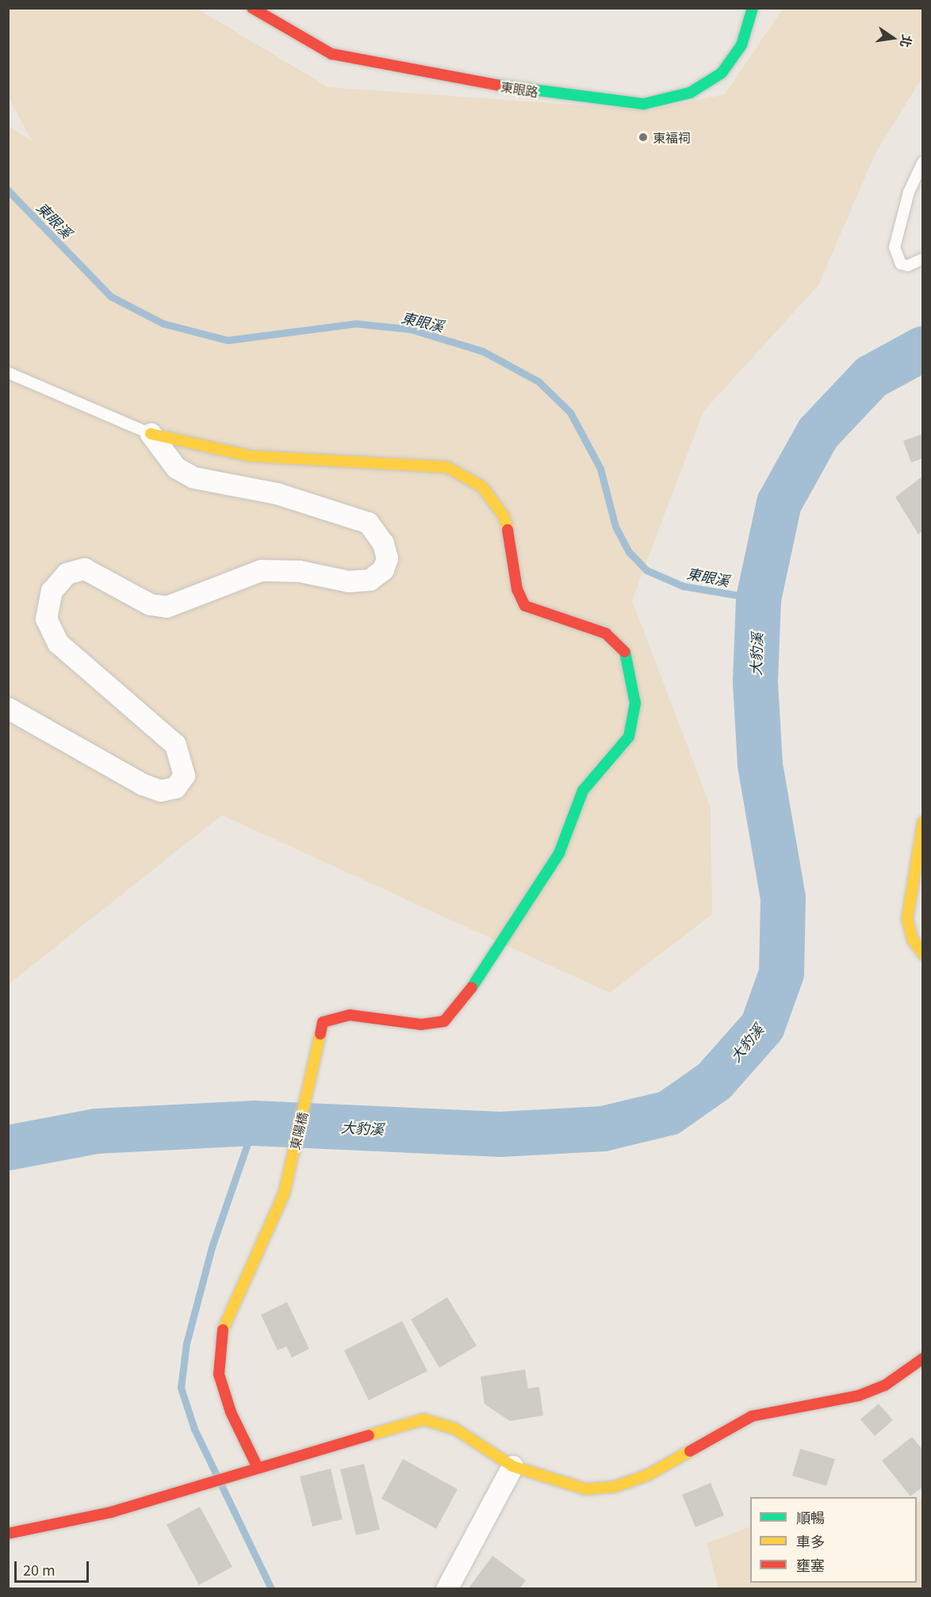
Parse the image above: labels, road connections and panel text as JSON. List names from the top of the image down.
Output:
{
  "streets": {
    "street": ["東眼路", "東陽橋"]
  },
  "water": ["東眼溪", "大豹溪"],
  "places": ["東福祠"],
  "legend": ["順暢", "車多", "壅塞"],
  "scale_bar": "20 m",
  "north": "right"
}
